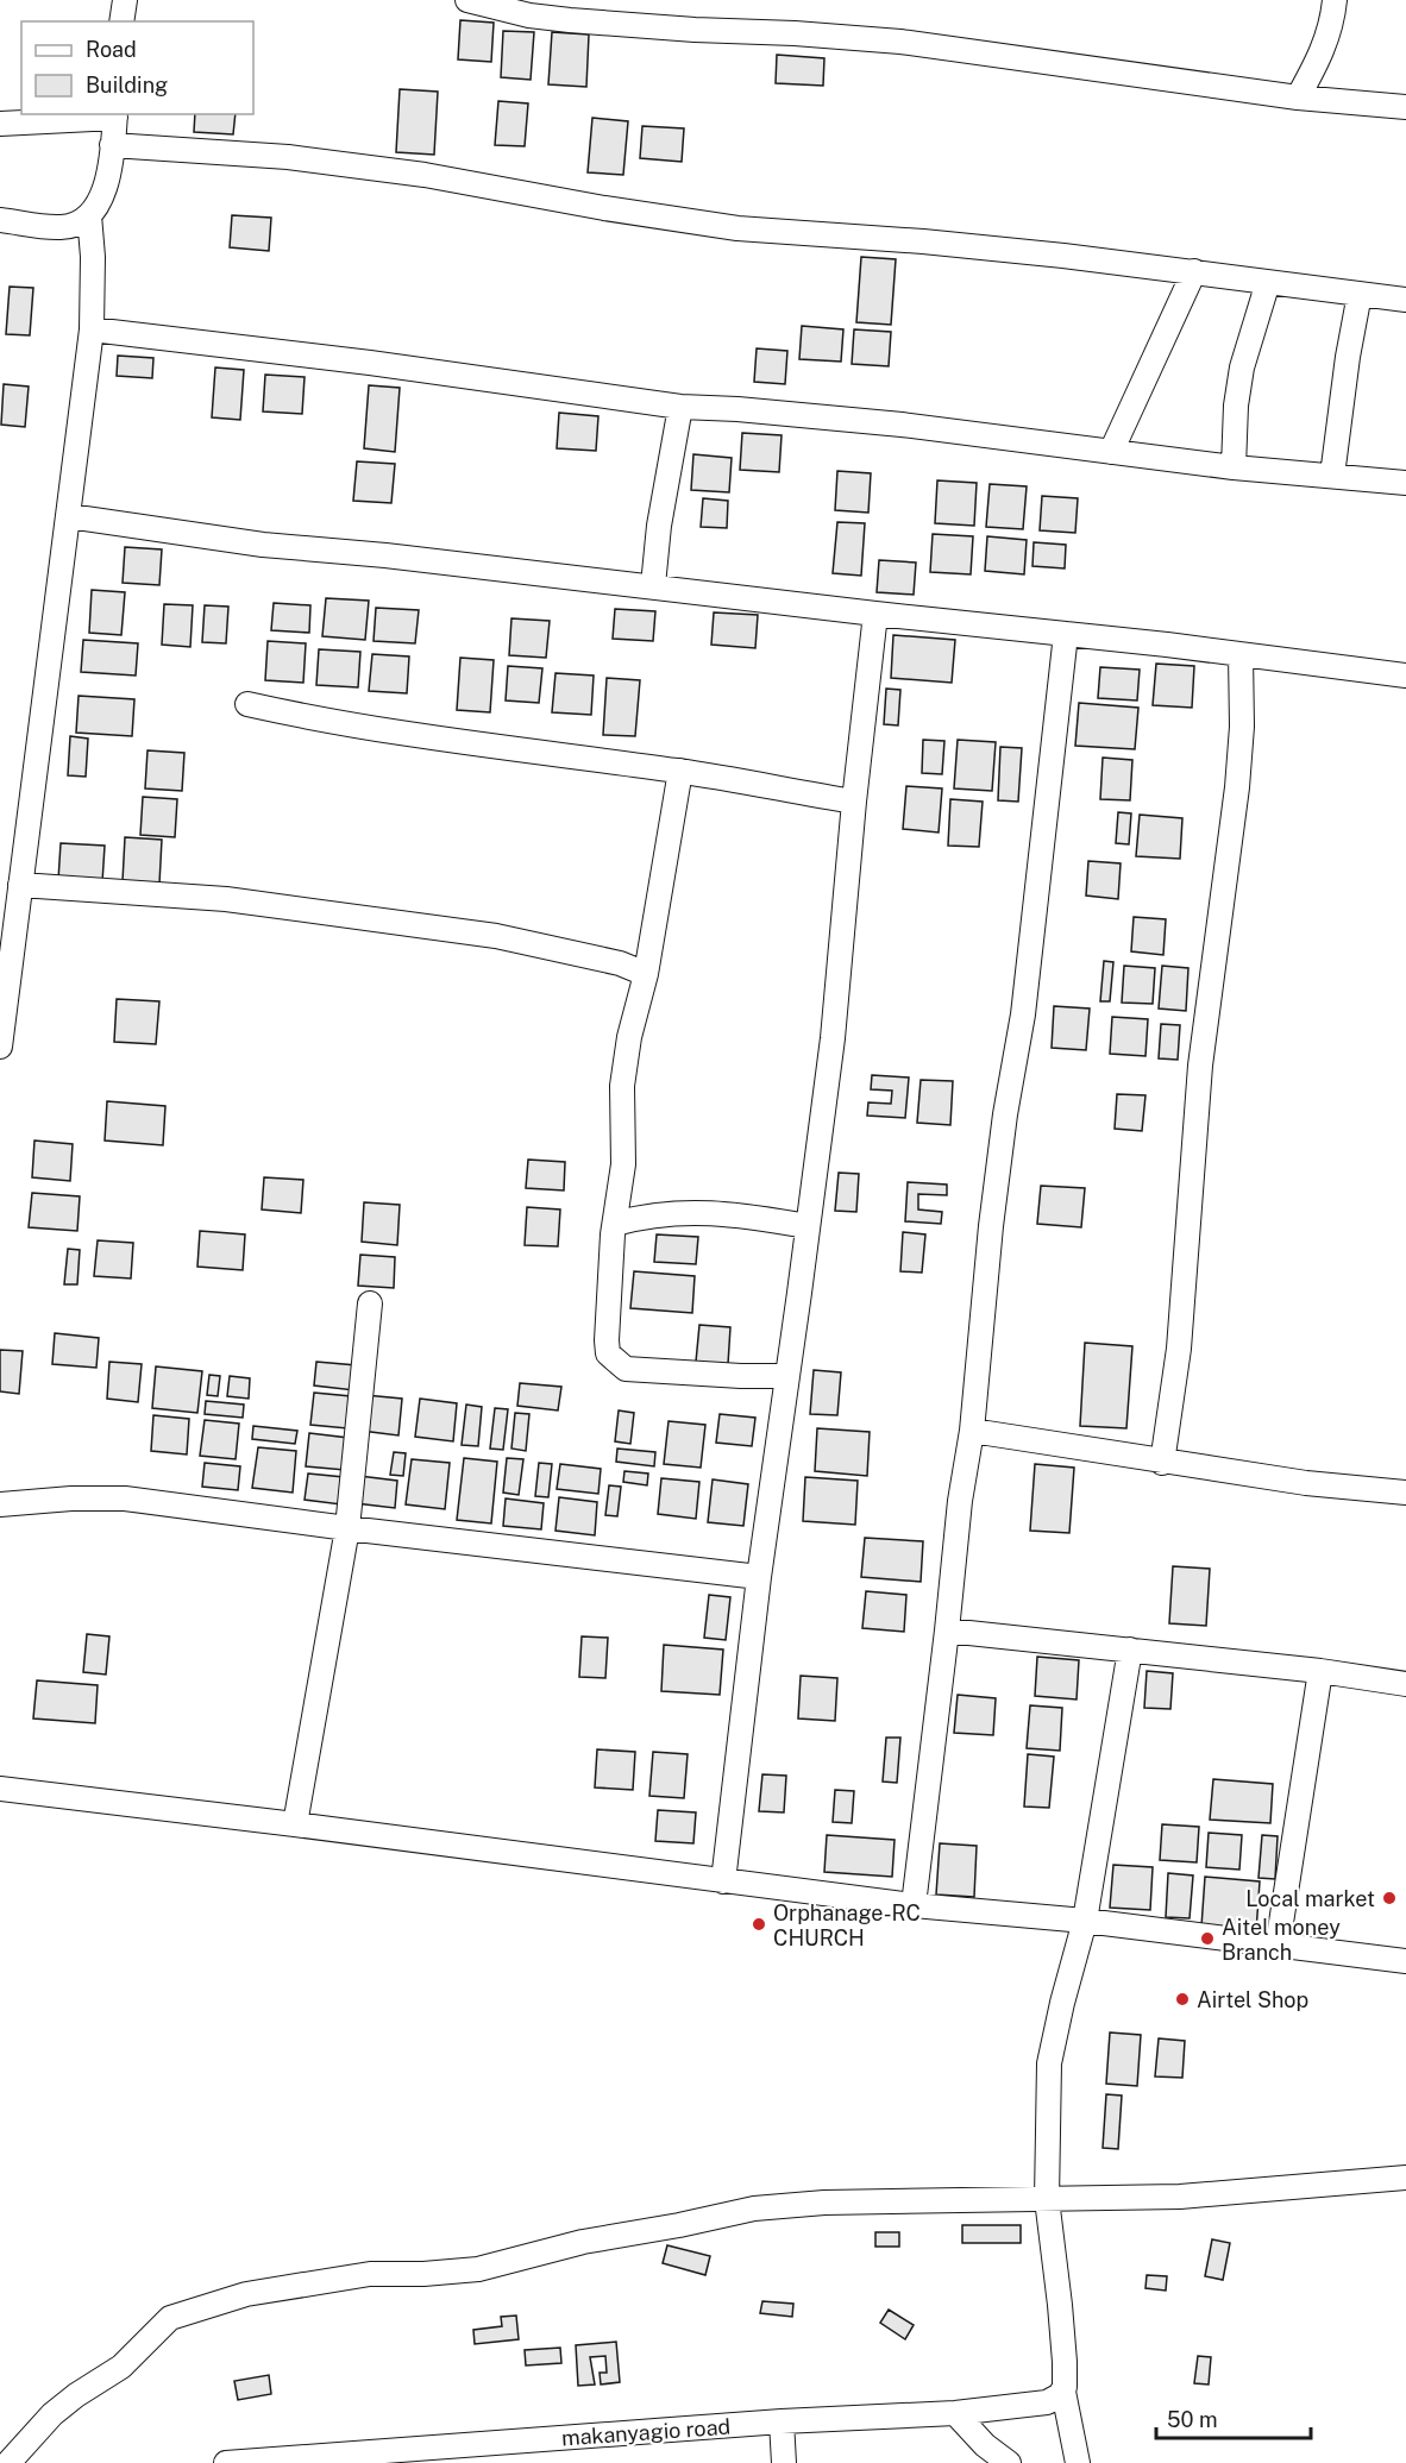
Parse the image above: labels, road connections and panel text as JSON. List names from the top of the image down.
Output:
{
  "streets": {
    "street": ["makanyagio road"]
  },
  "places": [
    "Local market",
    "Orphanage-RC CHURCH",
    "Aitel money Branch",
    "Airtel Shop"
  ],
  "legend": ["Road", "Building"],
  "scale_bar": "50 m"
}
